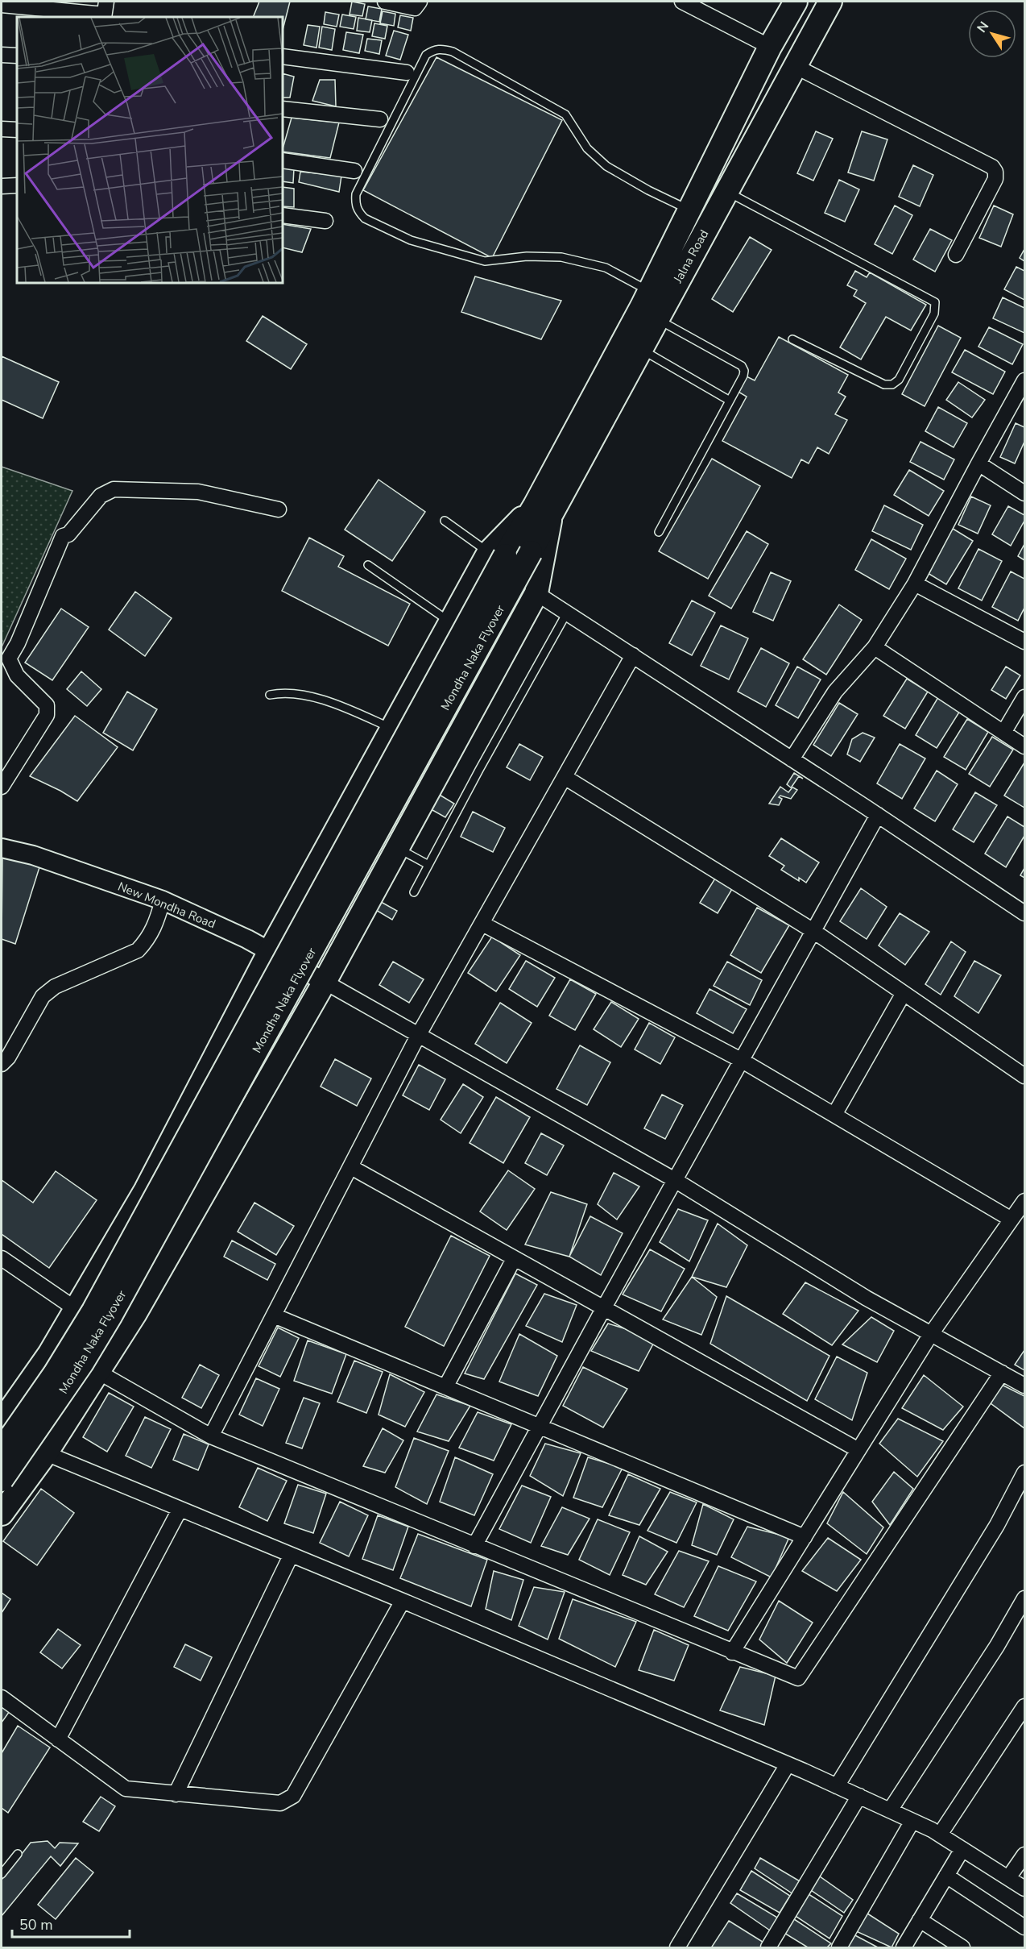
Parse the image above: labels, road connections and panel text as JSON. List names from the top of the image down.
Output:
{
  "streets": {
    "main road": ["Jalna Road", "Mondha Naka Flyover"],
    "street": ["New Mondha Road"]
  },
  "crossings": [
    ["Jalna Road", "Mondha Naka Flyover"]
  ],
  "scale_bar": "50 m",
  "north": "top left"
}
